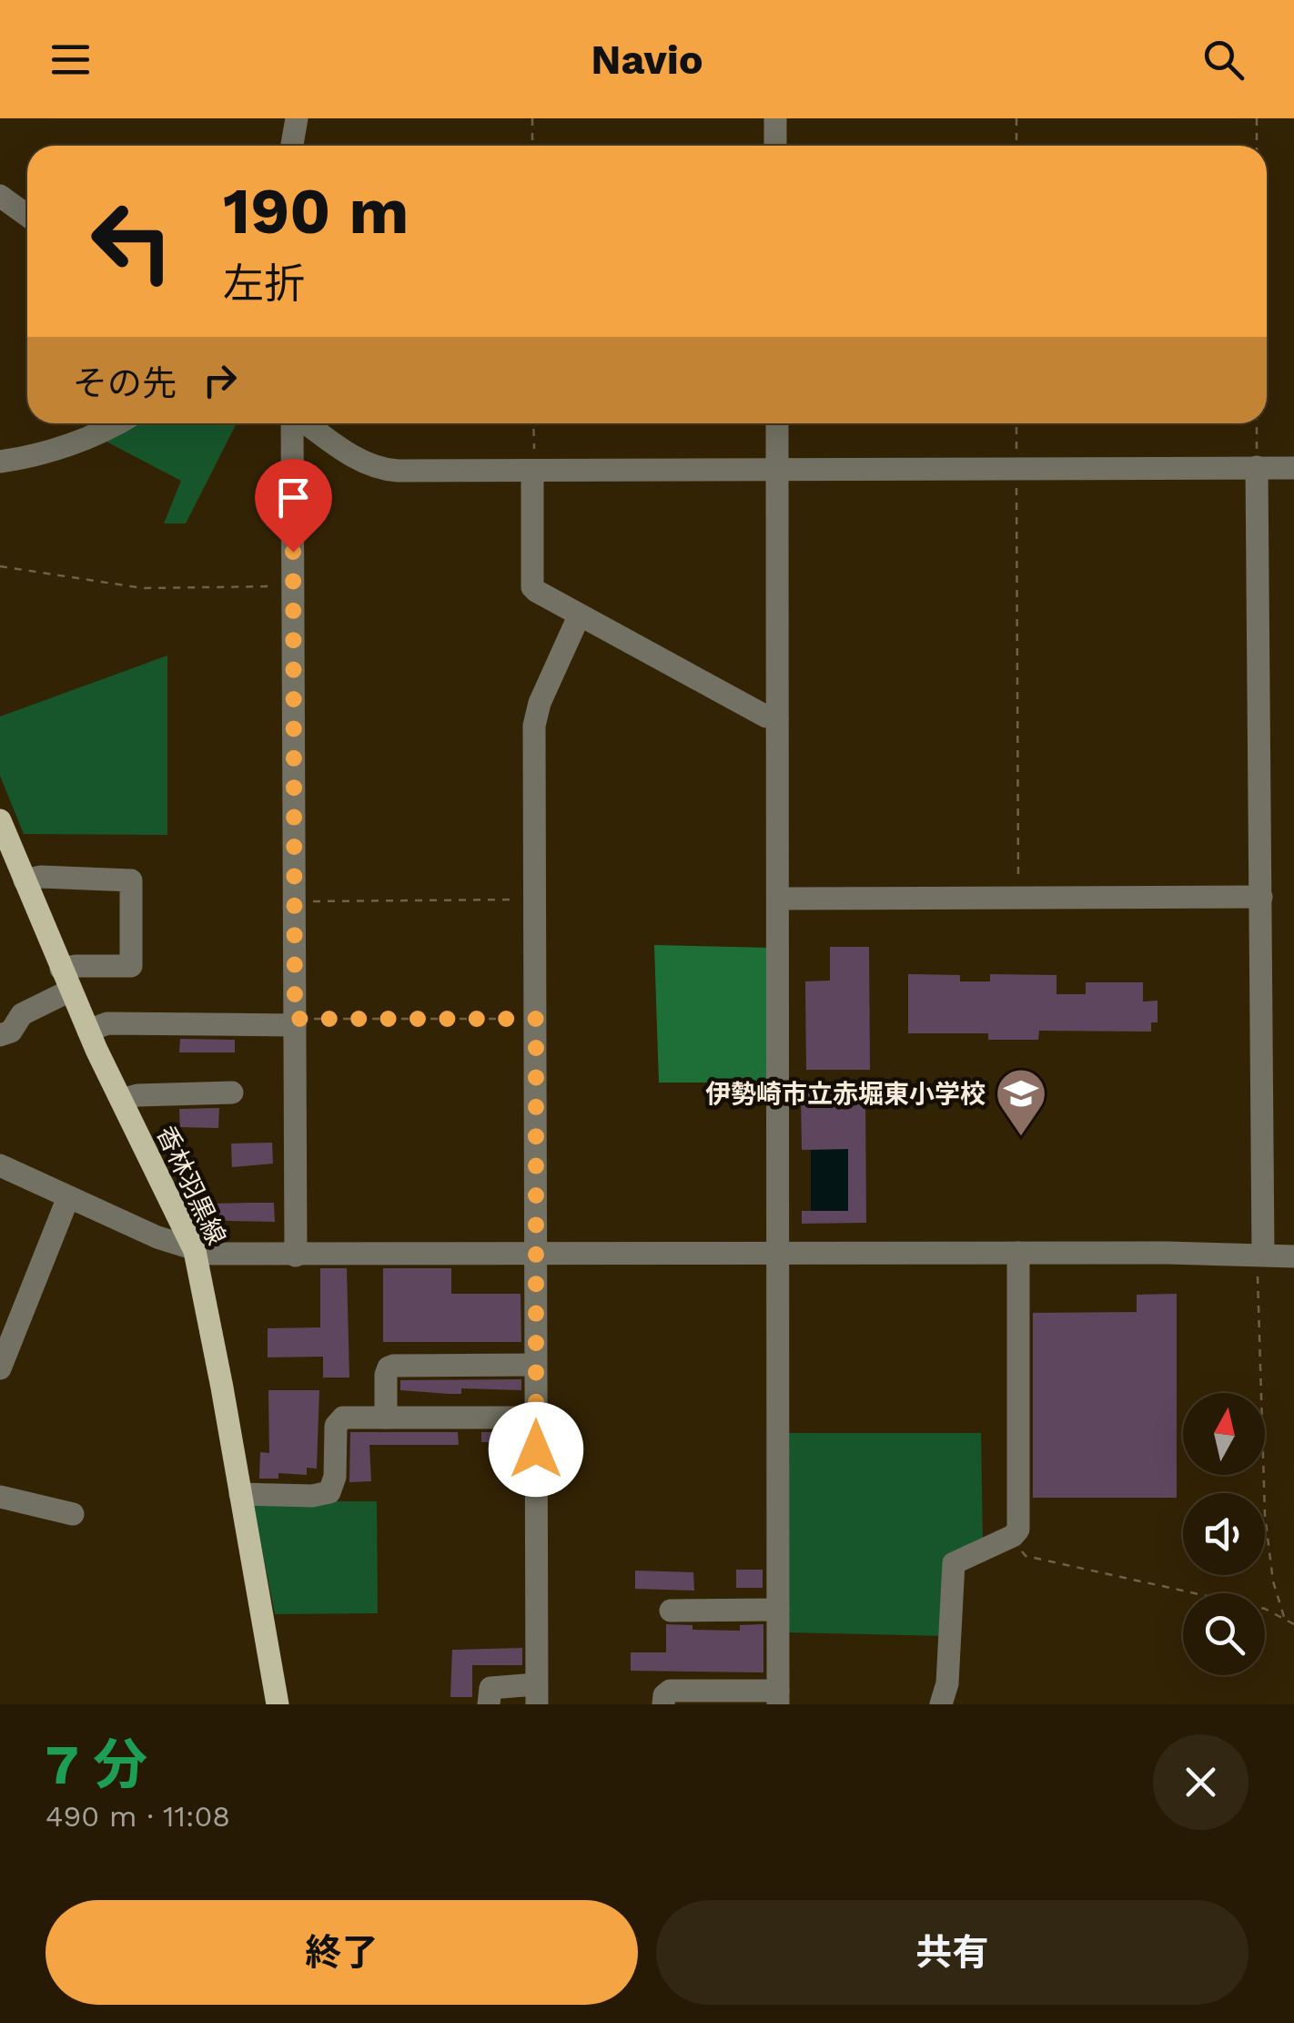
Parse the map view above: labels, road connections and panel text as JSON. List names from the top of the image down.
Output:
{
  "streets": {
    "main road": ["香林羽黒線"]
  },
  "places": {
    "school or university": ["伊勢崎市立赤堀東小学校"]
  },
  "north": "top",
  "page": {
    "header": "Navio",
    "turn": ["190 m", "左折"],
    "then": "その先",
    "heading": ["7 分", "490 m · 11:08"],
    "buttons": ["終了", "共有"]
  }
}
